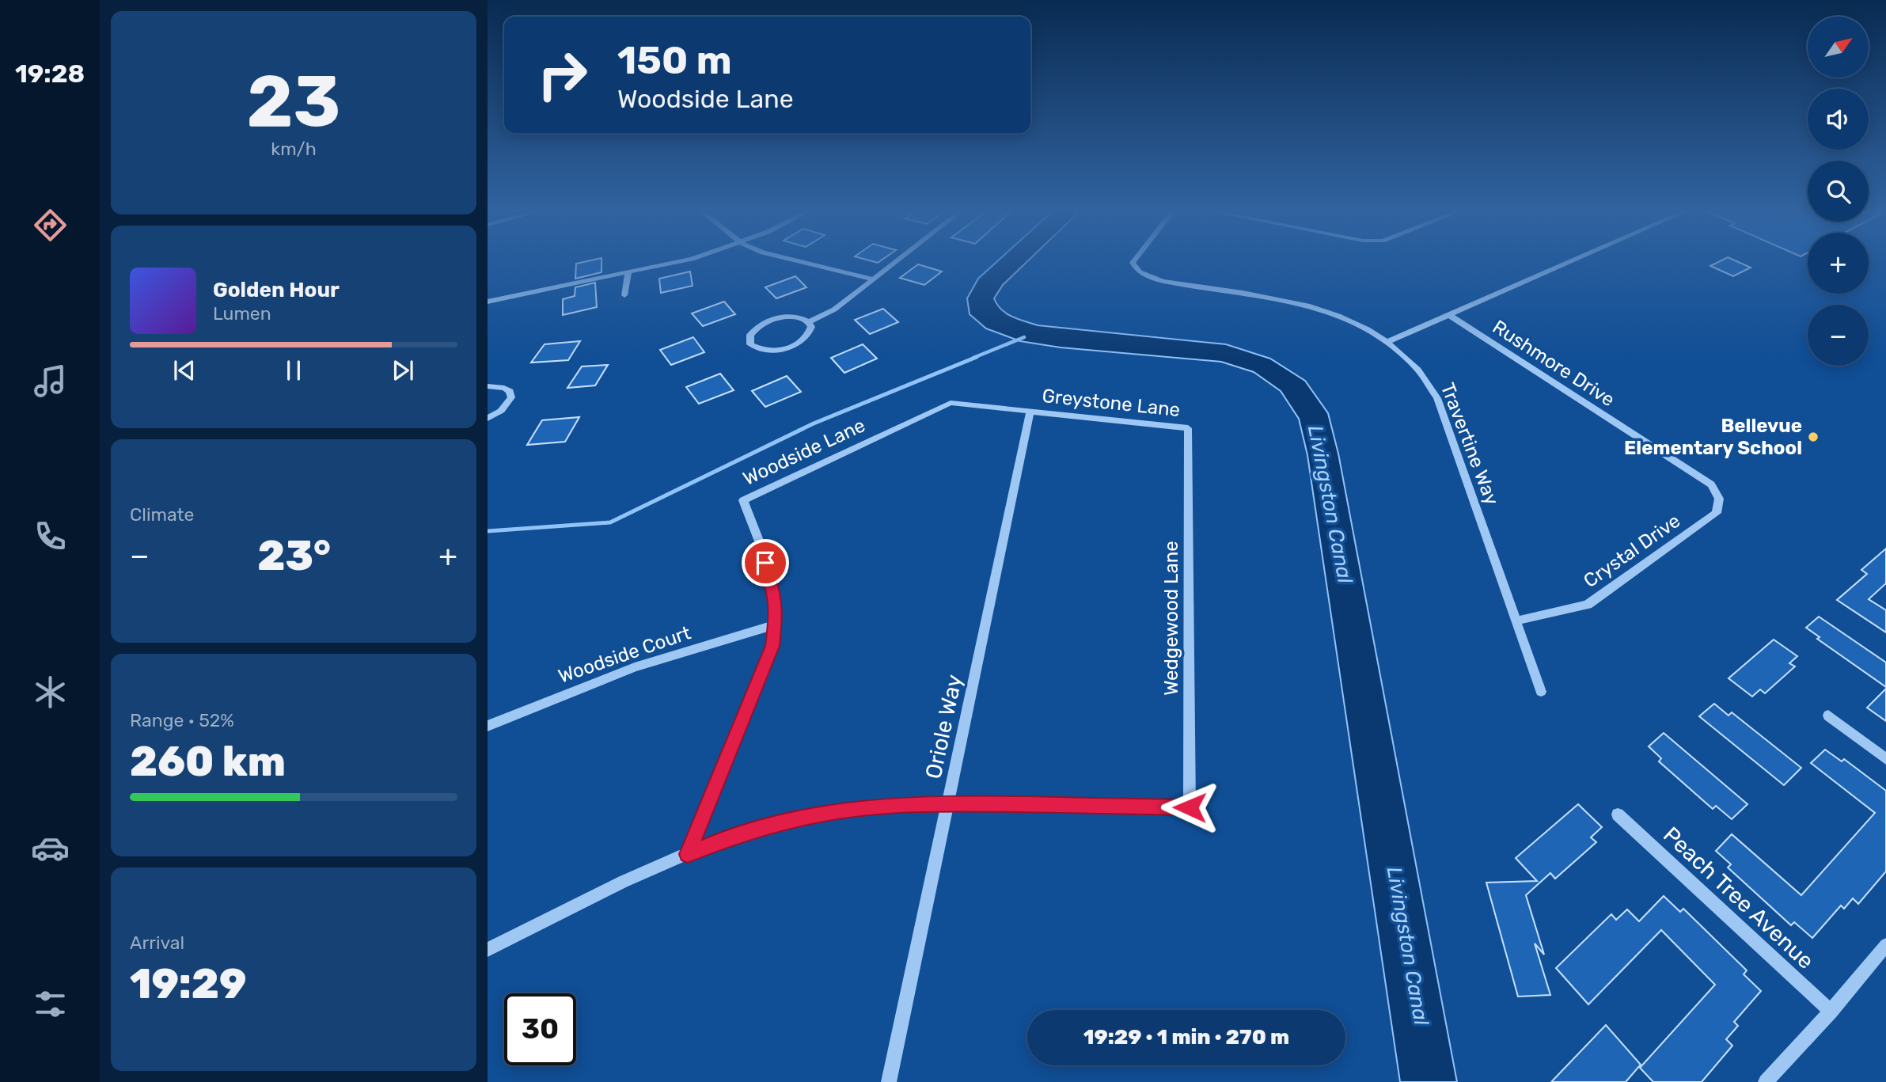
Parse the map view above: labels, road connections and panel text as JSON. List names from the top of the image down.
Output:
{
  "streets": {
    "street": [
      "Rushmore Drive",
      "Greystone Lane",
      "Travertine Way",
      "Woodside Lane",
      "Crystal Drive",
      "Wedgewood Lane",
      "Woodside Court",
      "Oriole Way",
      "Peach Tree Avenue"
    ]
  },
  "crossings": [
    ["Rushmore Drive", "Crystal Drive"],
    ["Greystone Lane", "Wedgewood Lane"],
    ["Greystone Lane", "Oriole Way"],
    ["Travertine Way", "Crystal Drive"],
    ["Woodside Lane", "Woodside Court"],
    ["Wedgewood Lane", "Oriole Way"]
  ],
  "water": ["Livingston Canal"],
  "places": ["Bellevue Elementary School"],
  "north": "top right",
  "page": {
    "tabs": "19:28",
    "tile": [
      ["23", "km/h"],
      "Climate",
      ["Range · 52%", "260 km"],
      ["Arrival", "19:29"]
    ],
    "map_buttons": ["+", "−"],
    "turn": ["150 m", "Woodside Lane"],
    "song": ["Golden Hour", "Lumen"],
    "heat": ["−", "23°", "+"],
    "limit": "30",
    "trip": "19:29 · 1 min · 270 m"
  }
}
